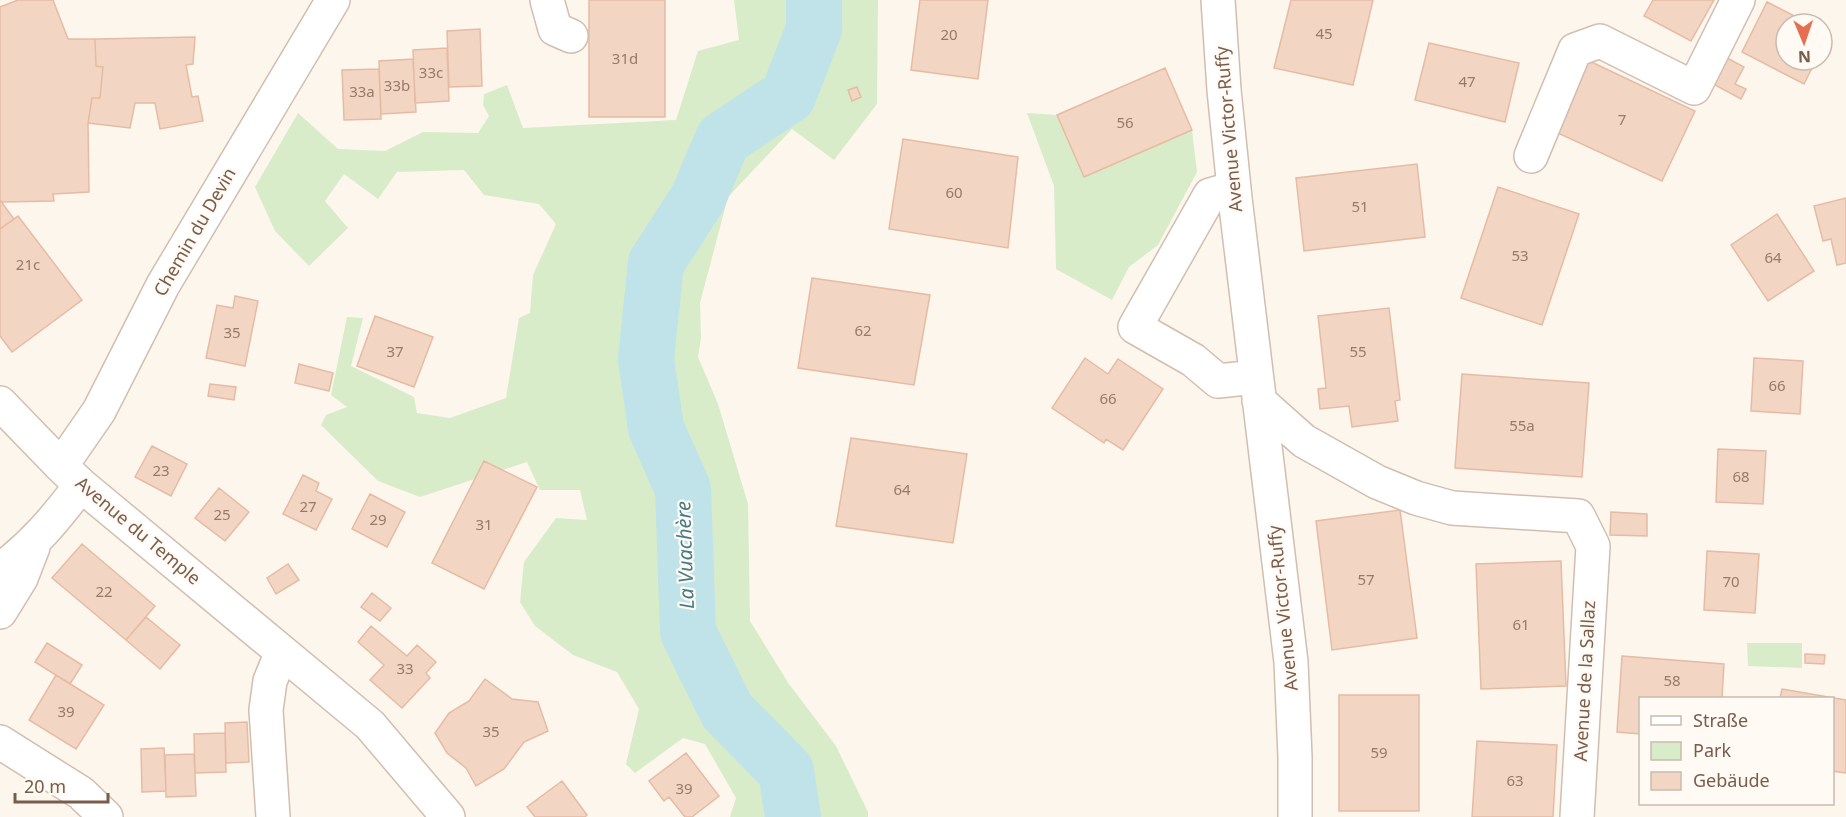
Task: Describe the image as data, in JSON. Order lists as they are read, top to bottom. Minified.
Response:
{"streets":{"street":["Avenue Victor-Ruffy","Chemin du Devin","Avenue du Temple","Avenue de la Sallaz"]},"crossings":[["Avenue Victor-Ruffy","Avenue de la Sallaz"],["Chemin du Devin","Avenue du Temple"]],"water":["La Vuachère"],"house_numbers":["45","20","31d","33c","47","33b","33a","7","56","60","51","53","64","21c","62","35","37","55","66","66","55a","23","68","64","27","25","29","31","57","70","22","61","33","58","39","35","59","63","39"],"legend":["Straße","Park","Gebäude"],"scale_bar":"20 m","north":"bottom"}
